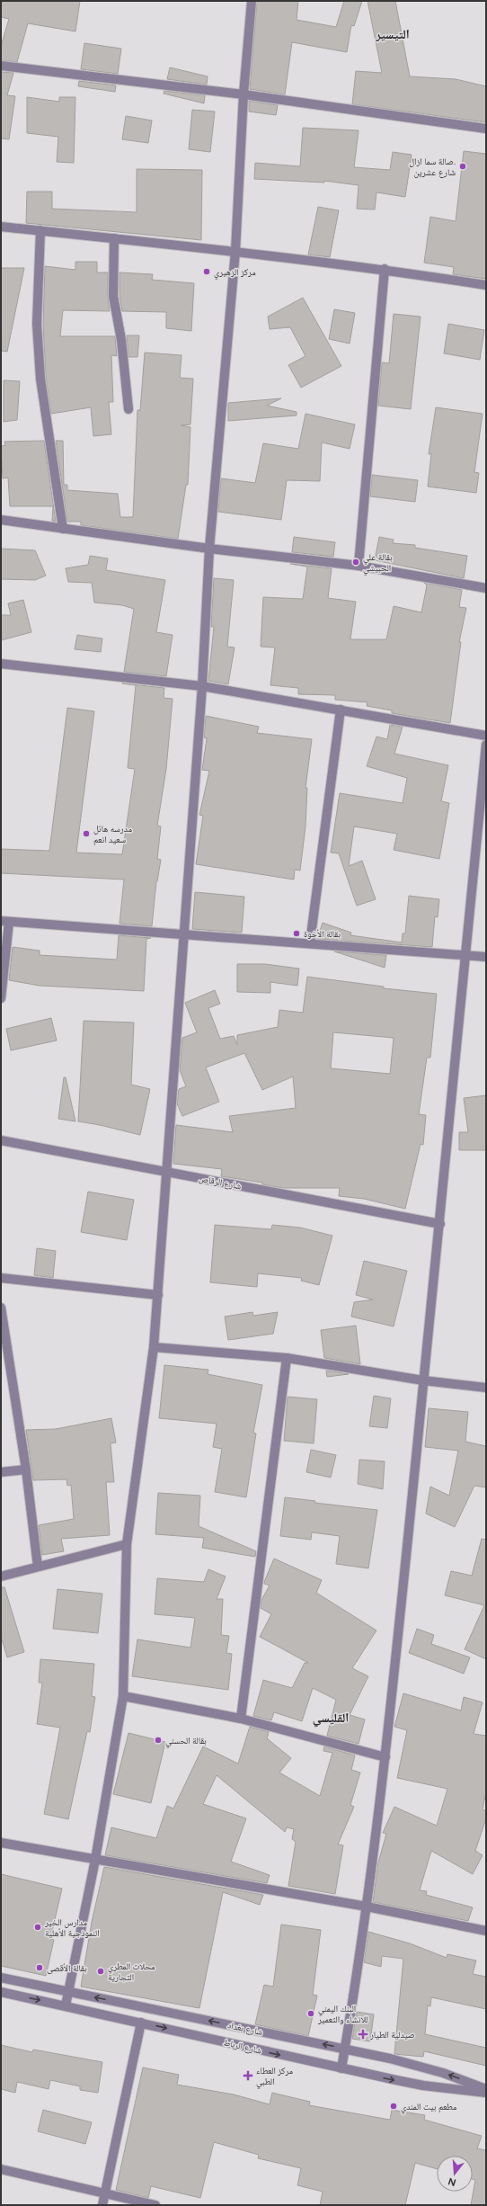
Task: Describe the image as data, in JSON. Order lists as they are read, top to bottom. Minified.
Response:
{"streets":{"street":["شارع الرقاص","شارع بغداد","شارع الرباط"]},"one_way":["شارع بغداد","شارع الرباط"],"districts":["التيسير","القليسي"],"places":{"other":["صالة سما ازال. شارع عشرين","مركز الزهيري","بقالة علي الحبيشي","مدرسه هائل سعيد انعم","بقالة الأخوة","بقالة الحسني","مدارس الخير النموذجية الأهلية","بقالة الأقصى","محلات المطري التجارية","البنك اليمني للانشاء والتعمير","مطعم بيت المندي"],"health":["صيدلية الطيار","مركز العطاء الطبي"]},"north":"bottom"}
